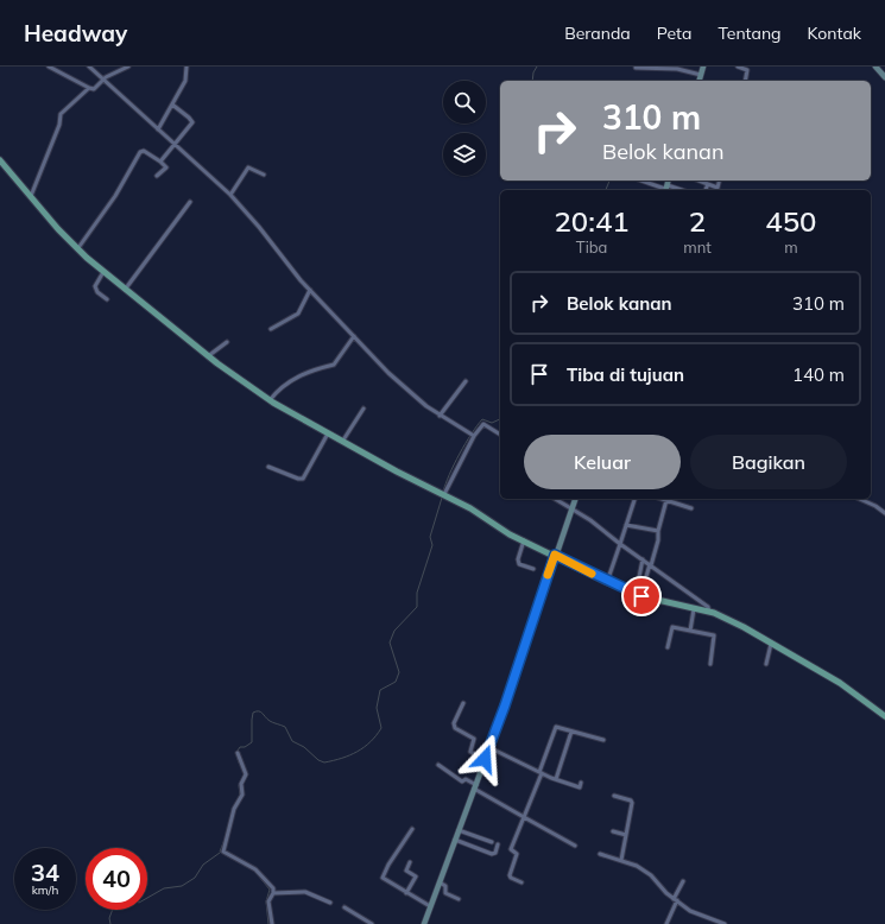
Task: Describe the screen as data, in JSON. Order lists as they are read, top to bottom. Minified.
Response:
{"page":{"header":"Headway","nav":["Beranda","Peta","Tentang","Kontak"],"turn":["310 m","Belok kanan"],"eta":["20:41","Tiba","2","mnt","450","m"],"list":[{"name":"Belok kanan","value":"310 m"},{"name":"Tiba di tujuan","value":"140 m"}],"buttons":["Keluar","Bagikan"],"speed":"34 km/h","limit":"40"}}
